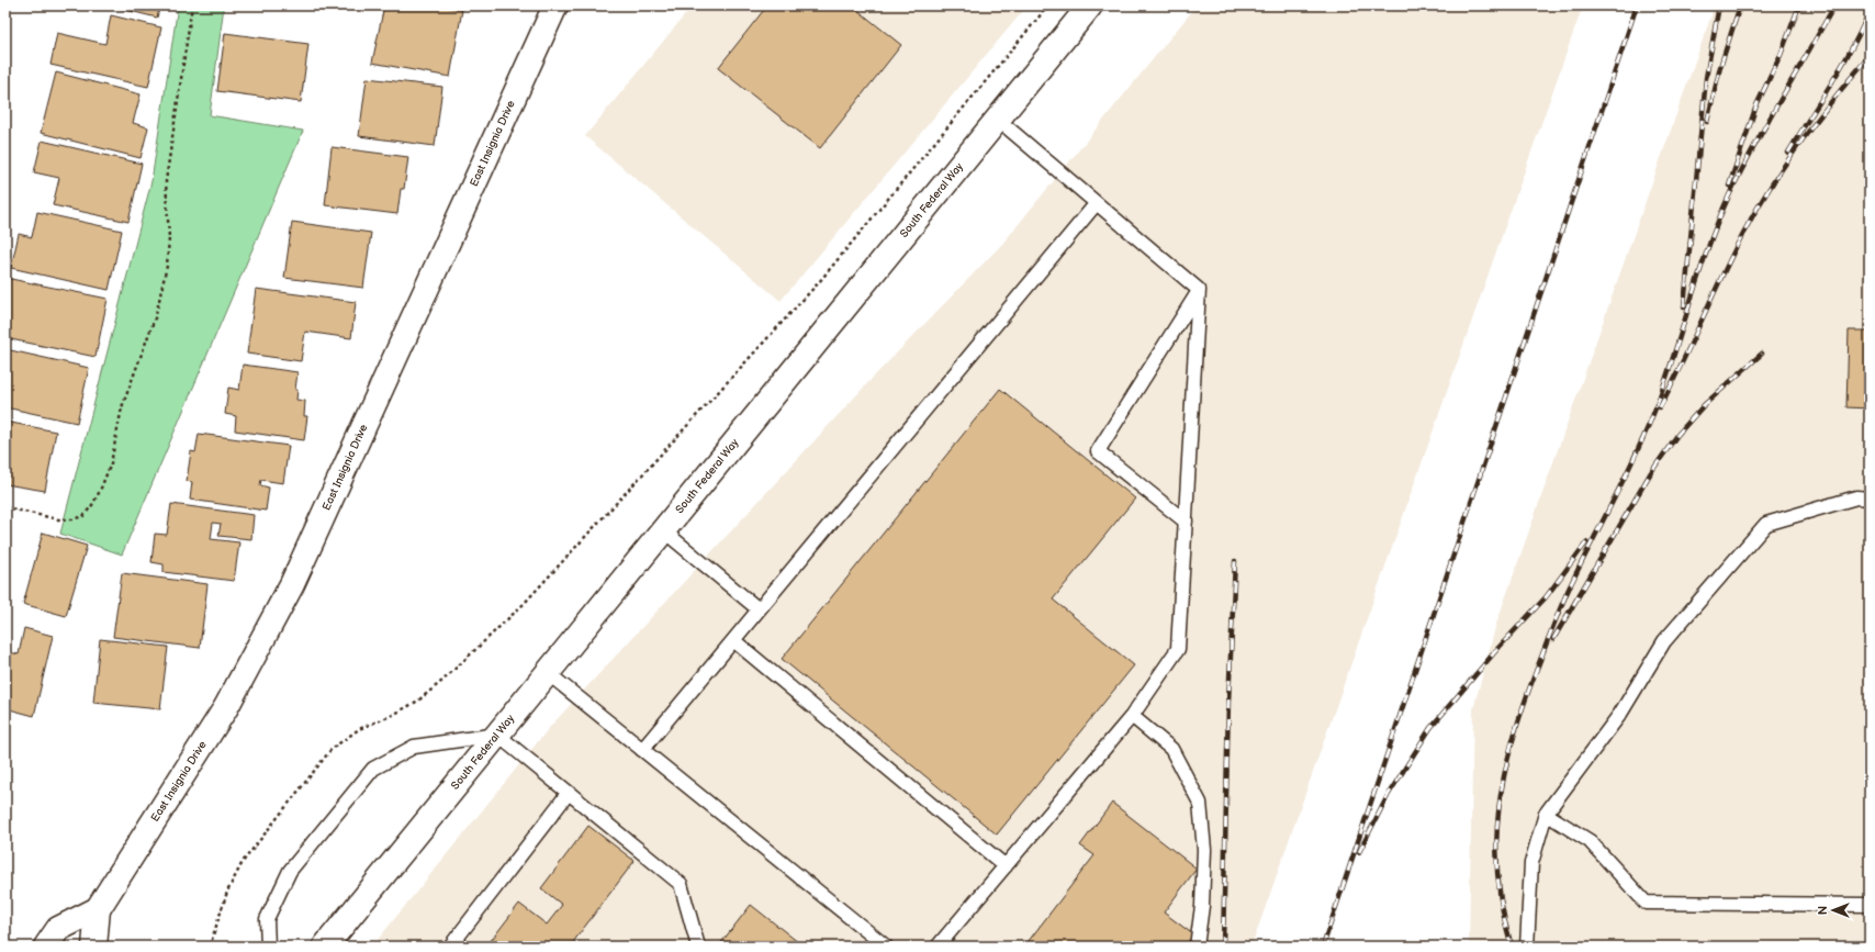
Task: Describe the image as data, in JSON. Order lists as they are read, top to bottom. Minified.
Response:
{"streets":{"main road":["East Insignia Drive","South Federal Way"]},"north":"left"}
